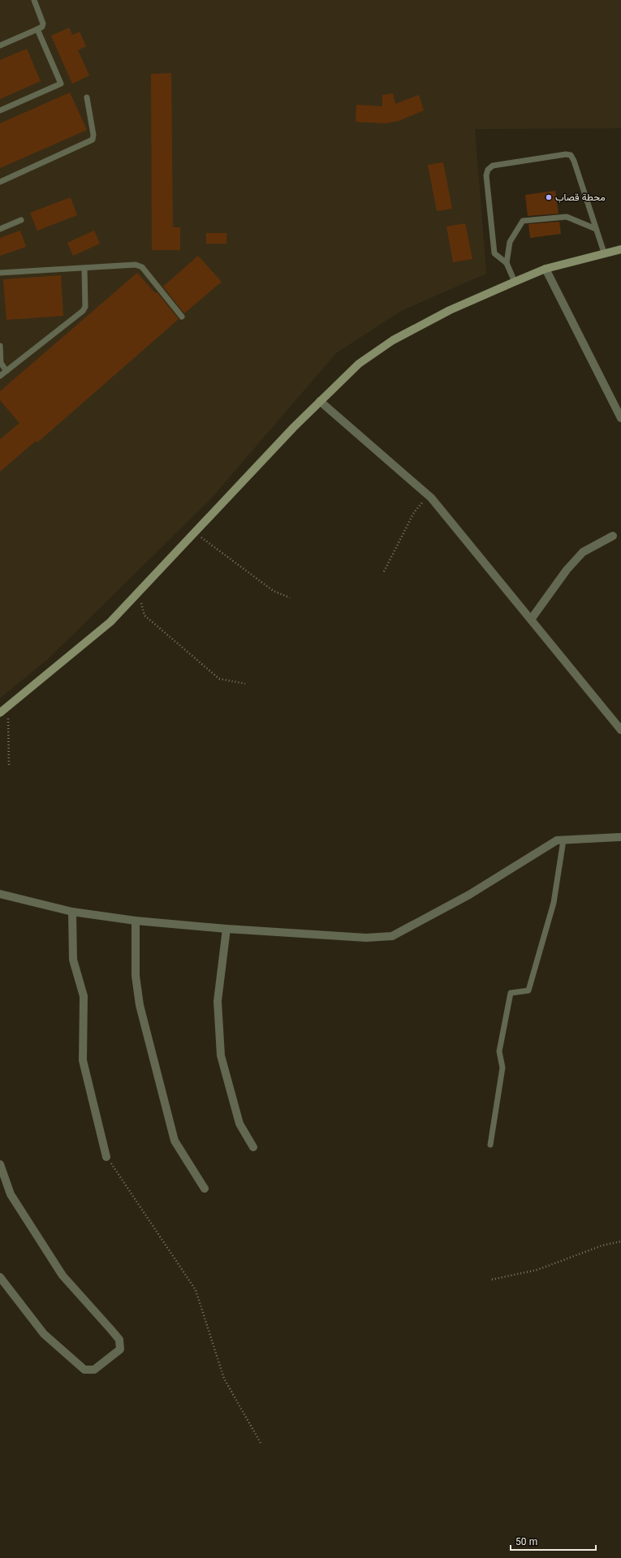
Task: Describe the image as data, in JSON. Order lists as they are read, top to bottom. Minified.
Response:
{"places":["محطة قصاب"],"scale_bar":"50 m"}
